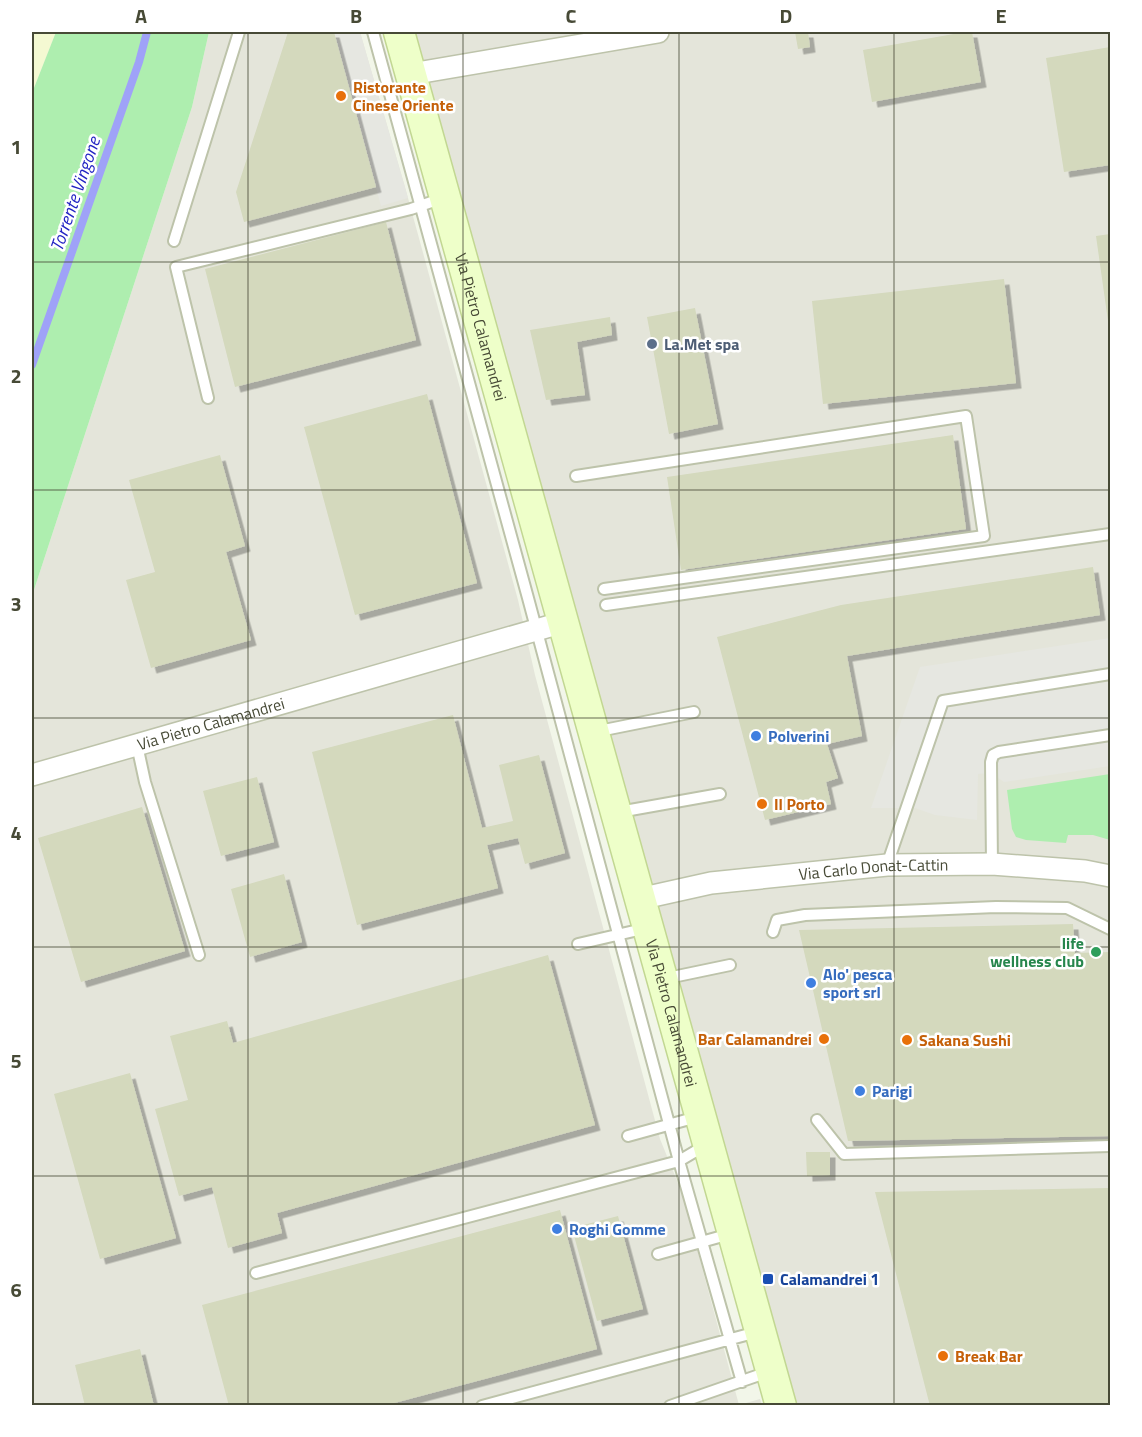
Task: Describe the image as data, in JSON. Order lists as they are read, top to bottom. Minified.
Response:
{"streets":{"main road":["Via Pietro Calamandrei"],"street":["Via Carlo Donat-Cattin"]},"crossings":[["Via Pietro Calamandrei","Via Carlo Donat-Cattin"]],"water":["Torrente Vingone"],"places":{"other":["Ristorante Cinese Oriente","La.Met spa","Polverini","Il Porto","life wellness club","Alo' pesca sport srl","Bar Calamandrei","Sakana Sushi","Parigi","Roghi Gomme","Break Bar"],"transit":["Calamandrei 1"]},"grid":{"columns":["A","B","C","D","E"],"rows":["1","2","3","4","5","6"]}}
